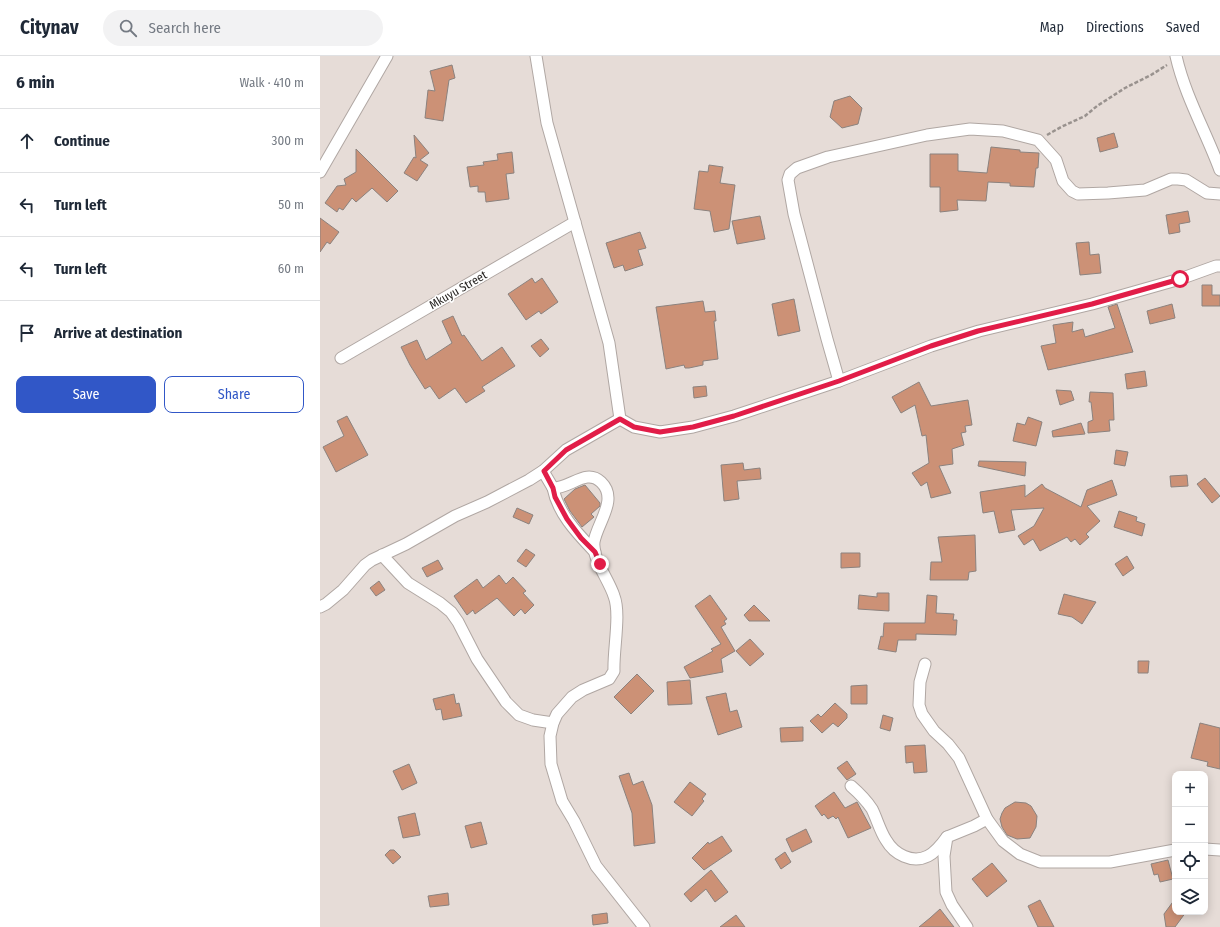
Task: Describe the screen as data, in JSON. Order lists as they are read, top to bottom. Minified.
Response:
{"streets":{"street":["Mkuyu Street"]},"page":{"header":"Citynav","search":"Search here","nav":["Map","Directions","Saved"],"heading":["6 min","Walk · 410 m"],"list":[["Continue","300 m"],["Turn left","50 m"],["Turn left","60 m"],"Arrive at destination"],"buttons":["Save","Share"],"map_buttons":["+","−"]}}
